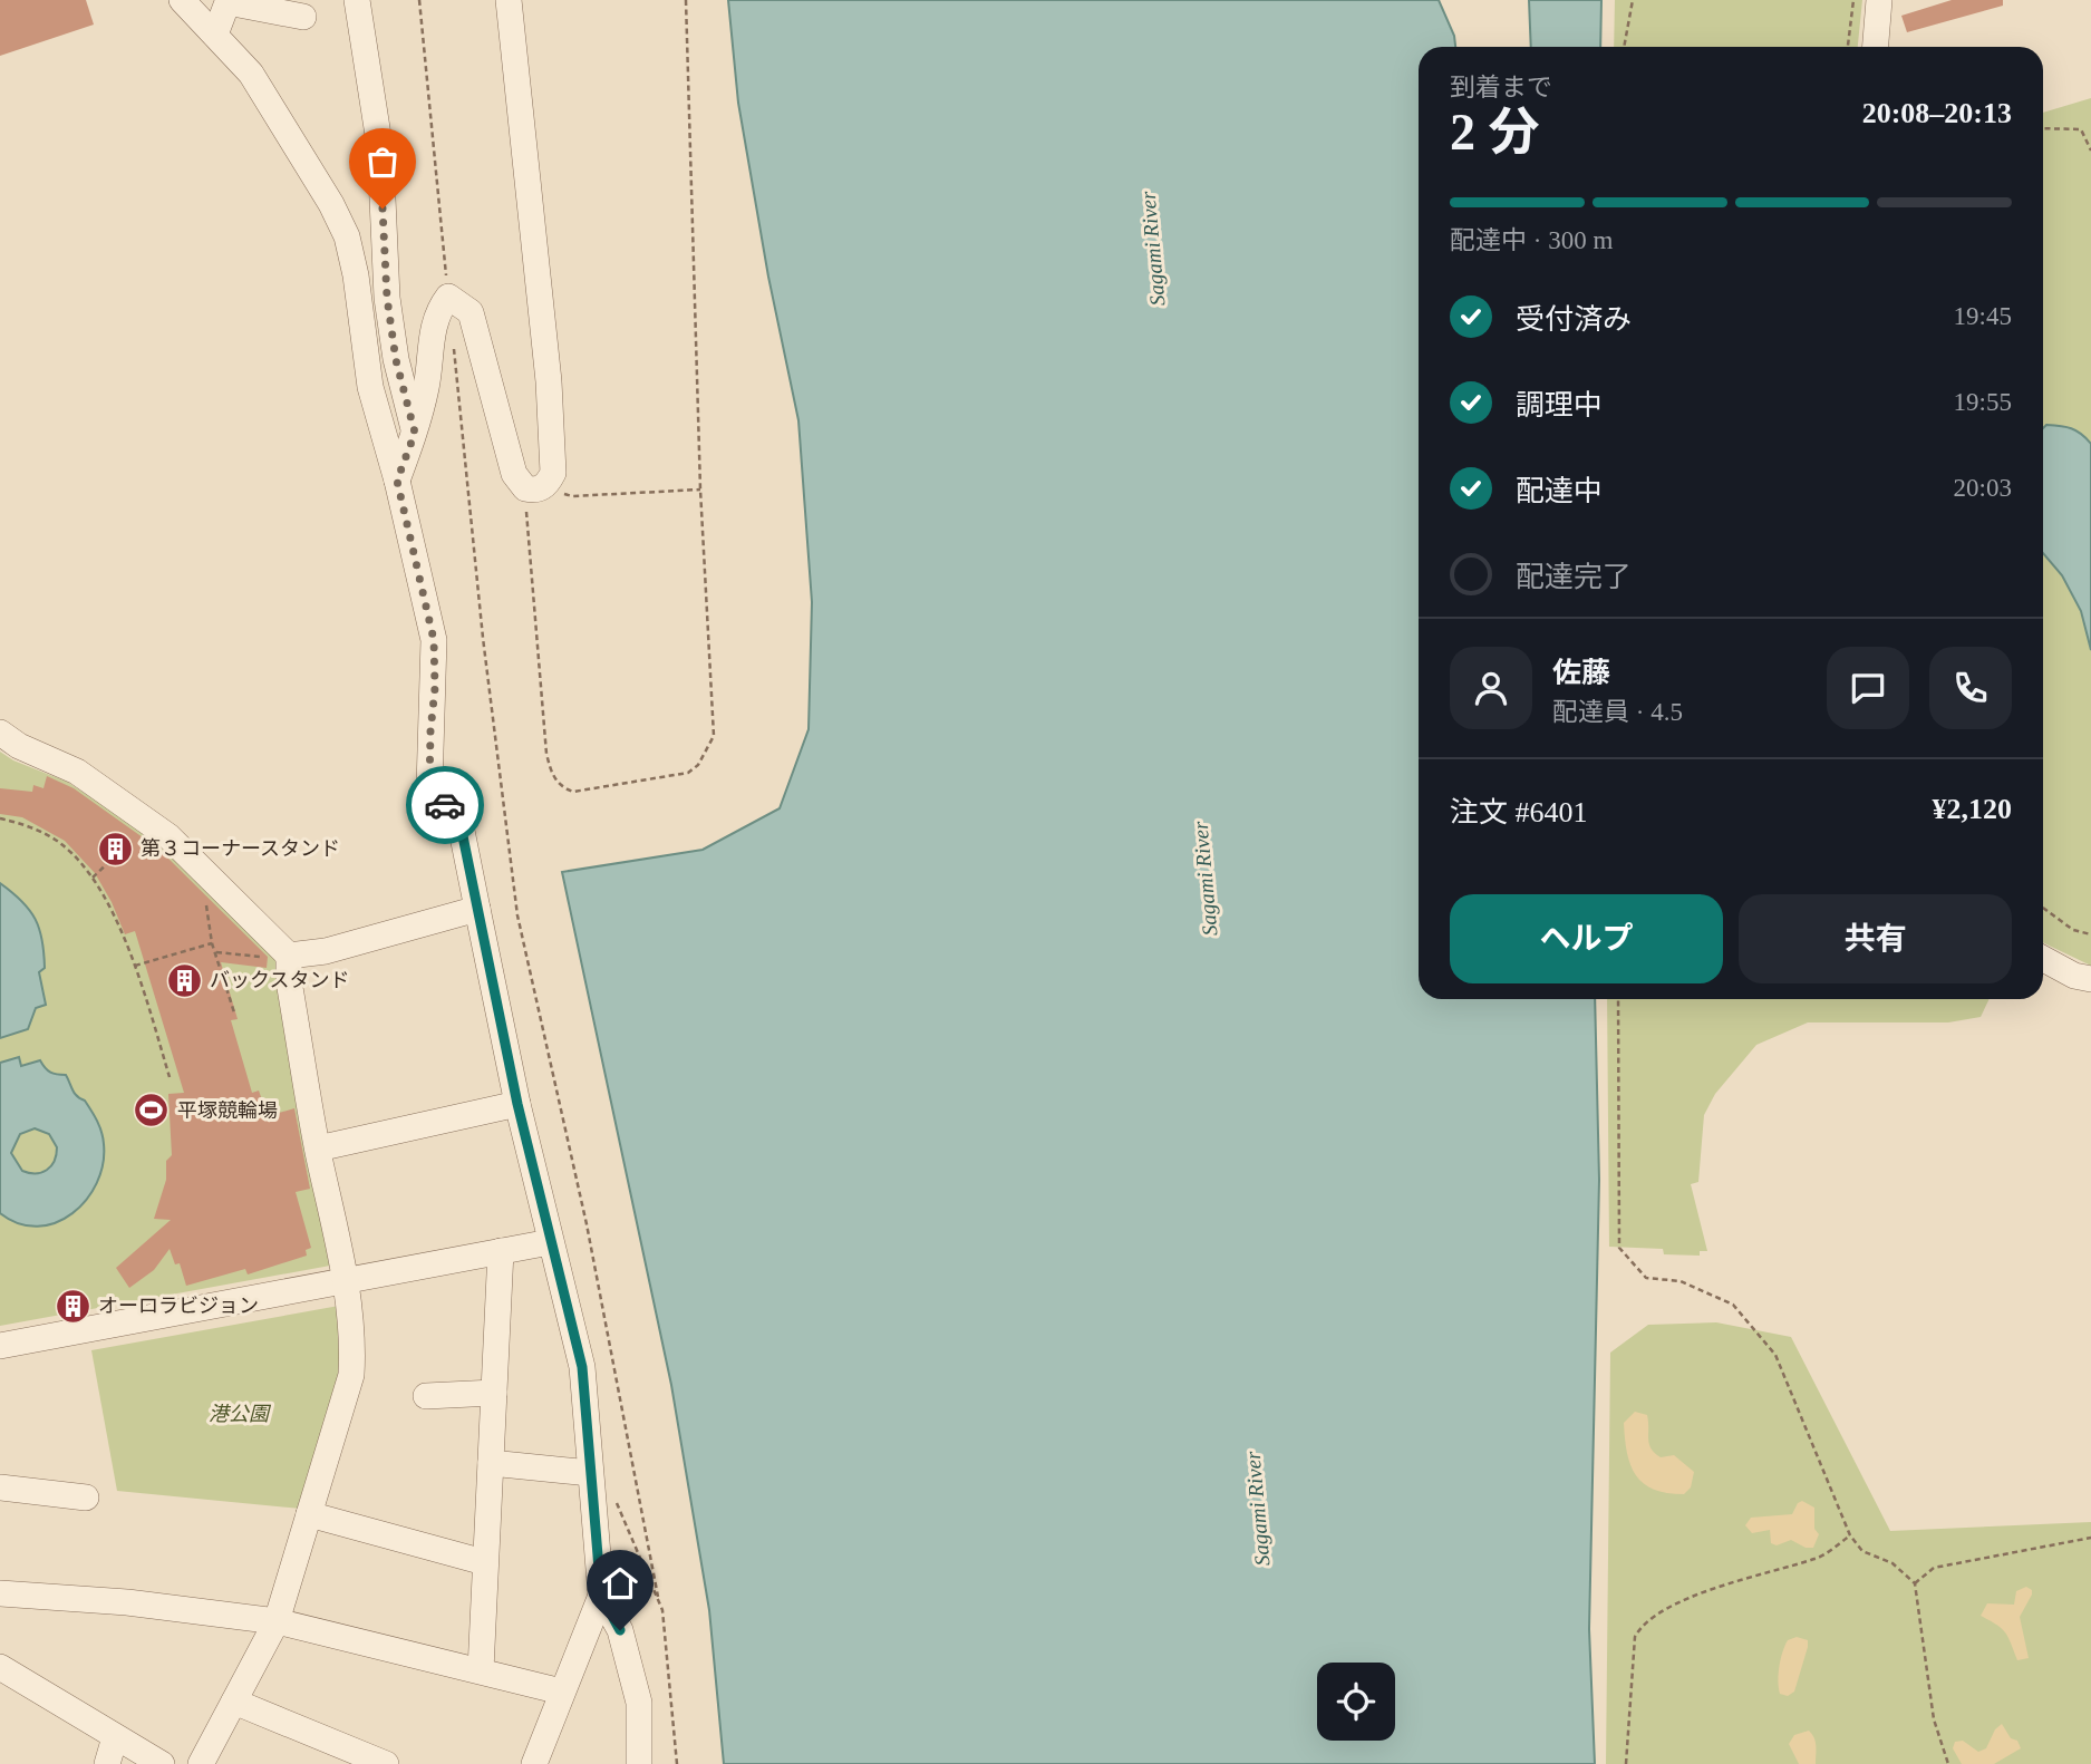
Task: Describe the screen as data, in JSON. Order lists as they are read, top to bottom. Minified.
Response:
{"water":["Sagami River"],"parks":["港公園"],"places":{"building":["第３コーナースタンド","バックスタンド","オーロラビジョン"],"sports":["平塚競輪場"]},"page":{"heading":["2 分","到着まで","20:08–20:13"],"panel":["佐藤","配達員 · 4.5","注文 #6401","¥2,120"],"bar":"配達中 · 300 m","list":[["受付済み","19:45"],["調理中","19:55"],["配達中","20:03"],"配達完了"],"buttons":["ヘルプ","共有"]}}
